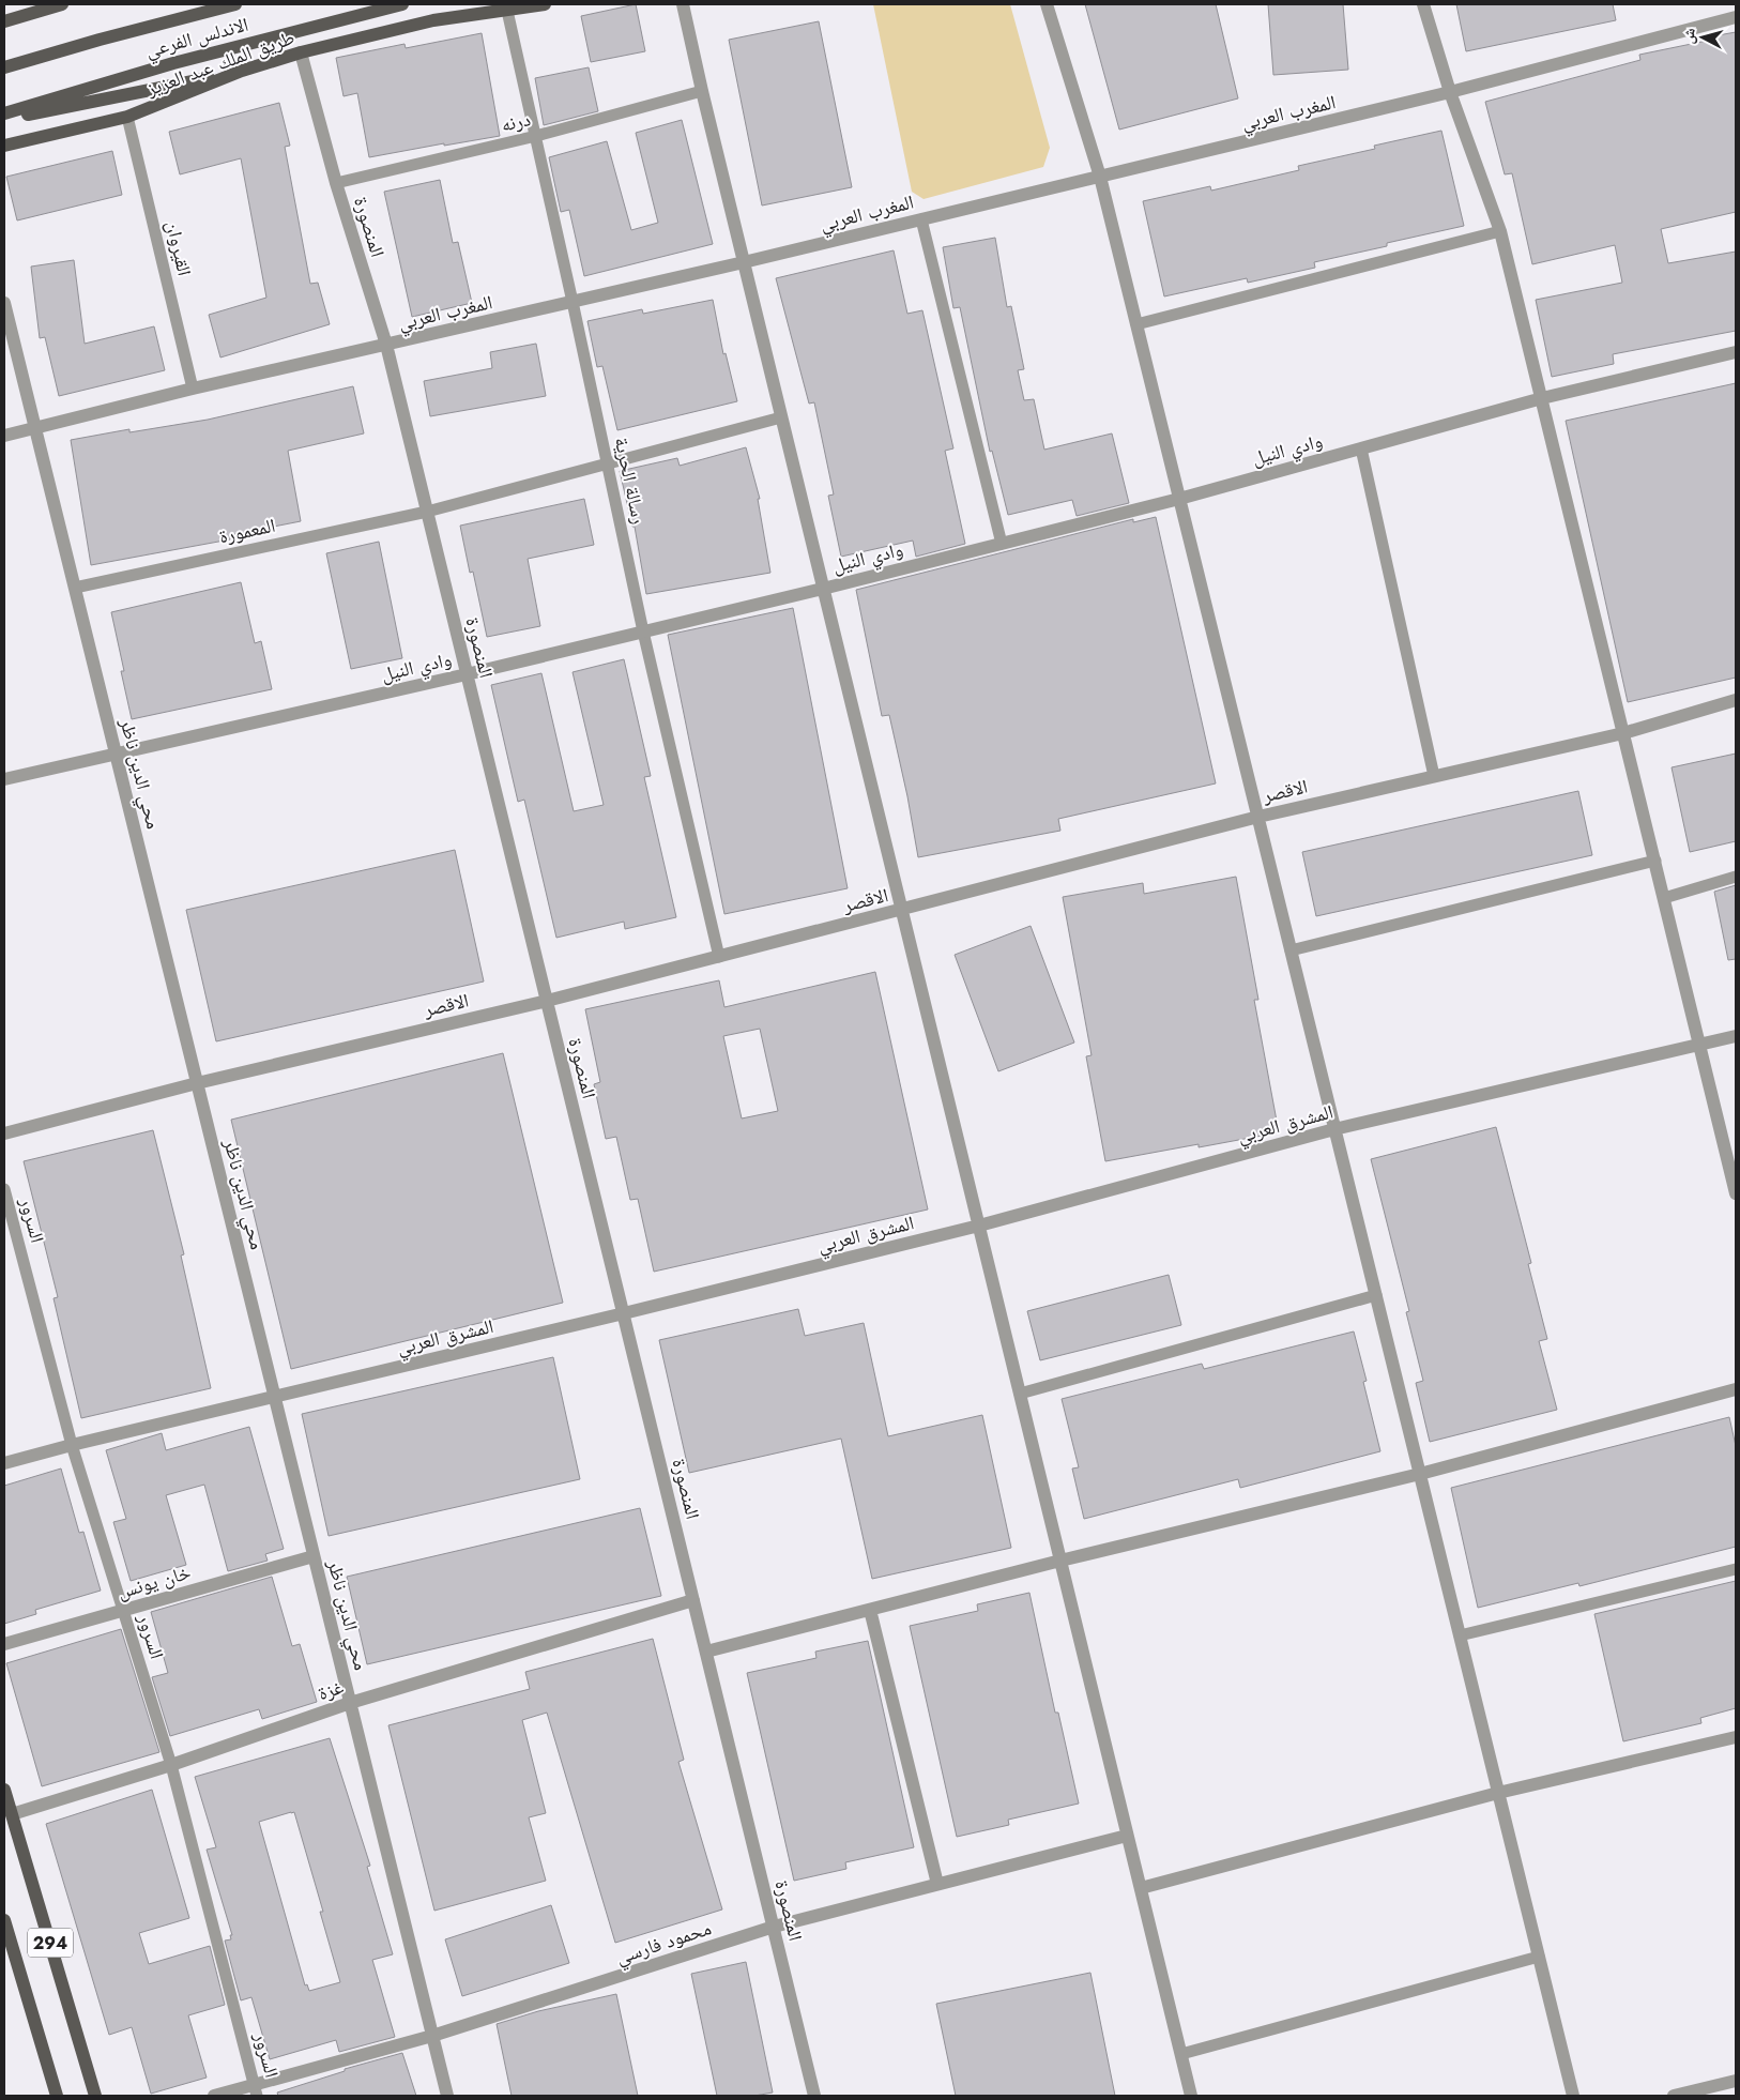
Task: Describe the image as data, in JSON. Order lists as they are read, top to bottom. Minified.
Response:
{"streets":{"main road":["الاندلس الفرعي","طريق الملك عبد العزيز","294"],"street":["المغرب العربي","المنصورة","وادي النيل","محي الدين ناظر","الاقصر","المشرق العربي","خان يونس","غزة","محمود فارسي"],"lane":["درنه","القيروان","رسالة الحرية","المعمورة","السرور"]},"crossings":[["طريق الملك عبد العزيز","المنصورة"],["طريق الملك عبد العزيز","القيروان"],["طريق الملك عبد العزيز","رسالة الحرية"],["المغرب العربي","المنصورة"],["المغرب العربي","القيروان"],["المغرب العربي","رسالة الحرية"],["المغرب العربي","محي الدين ناظر"],["درنه","المنصورة"],["درنه","رسالة الحرية"],["المنصورة","وادي النيل"],["المنصورة","المعمورة"],["المنصورة","الاقصر"],["المنصورة","المشرق العربي"],["المنصورة","غزة"],["المنصورة","محمود فارسي"],["وادي النيل","رسالة الحرية"],["وادي النيل","محي الدين ناظر"],["رسالة الحرية","المعمورة"],["رسالة الحرية","الاقصر"],["المعمورة","محي الدين ناظر"],["محي الدين ناظر","الاقصر"],["محي الدين ناظر","المشرق العربي"],["محي الدين ناظر","خان يونس"],["محي الدين ناظر","غزة"],["محي الدين ناظر","محمود فارسي"],["المشرق العربي","السرور"],["السرور","خان يونس"],["السرور","غزة"],["السرور","محمود فارسي"],["غزة","294"]],"north":"left"}
